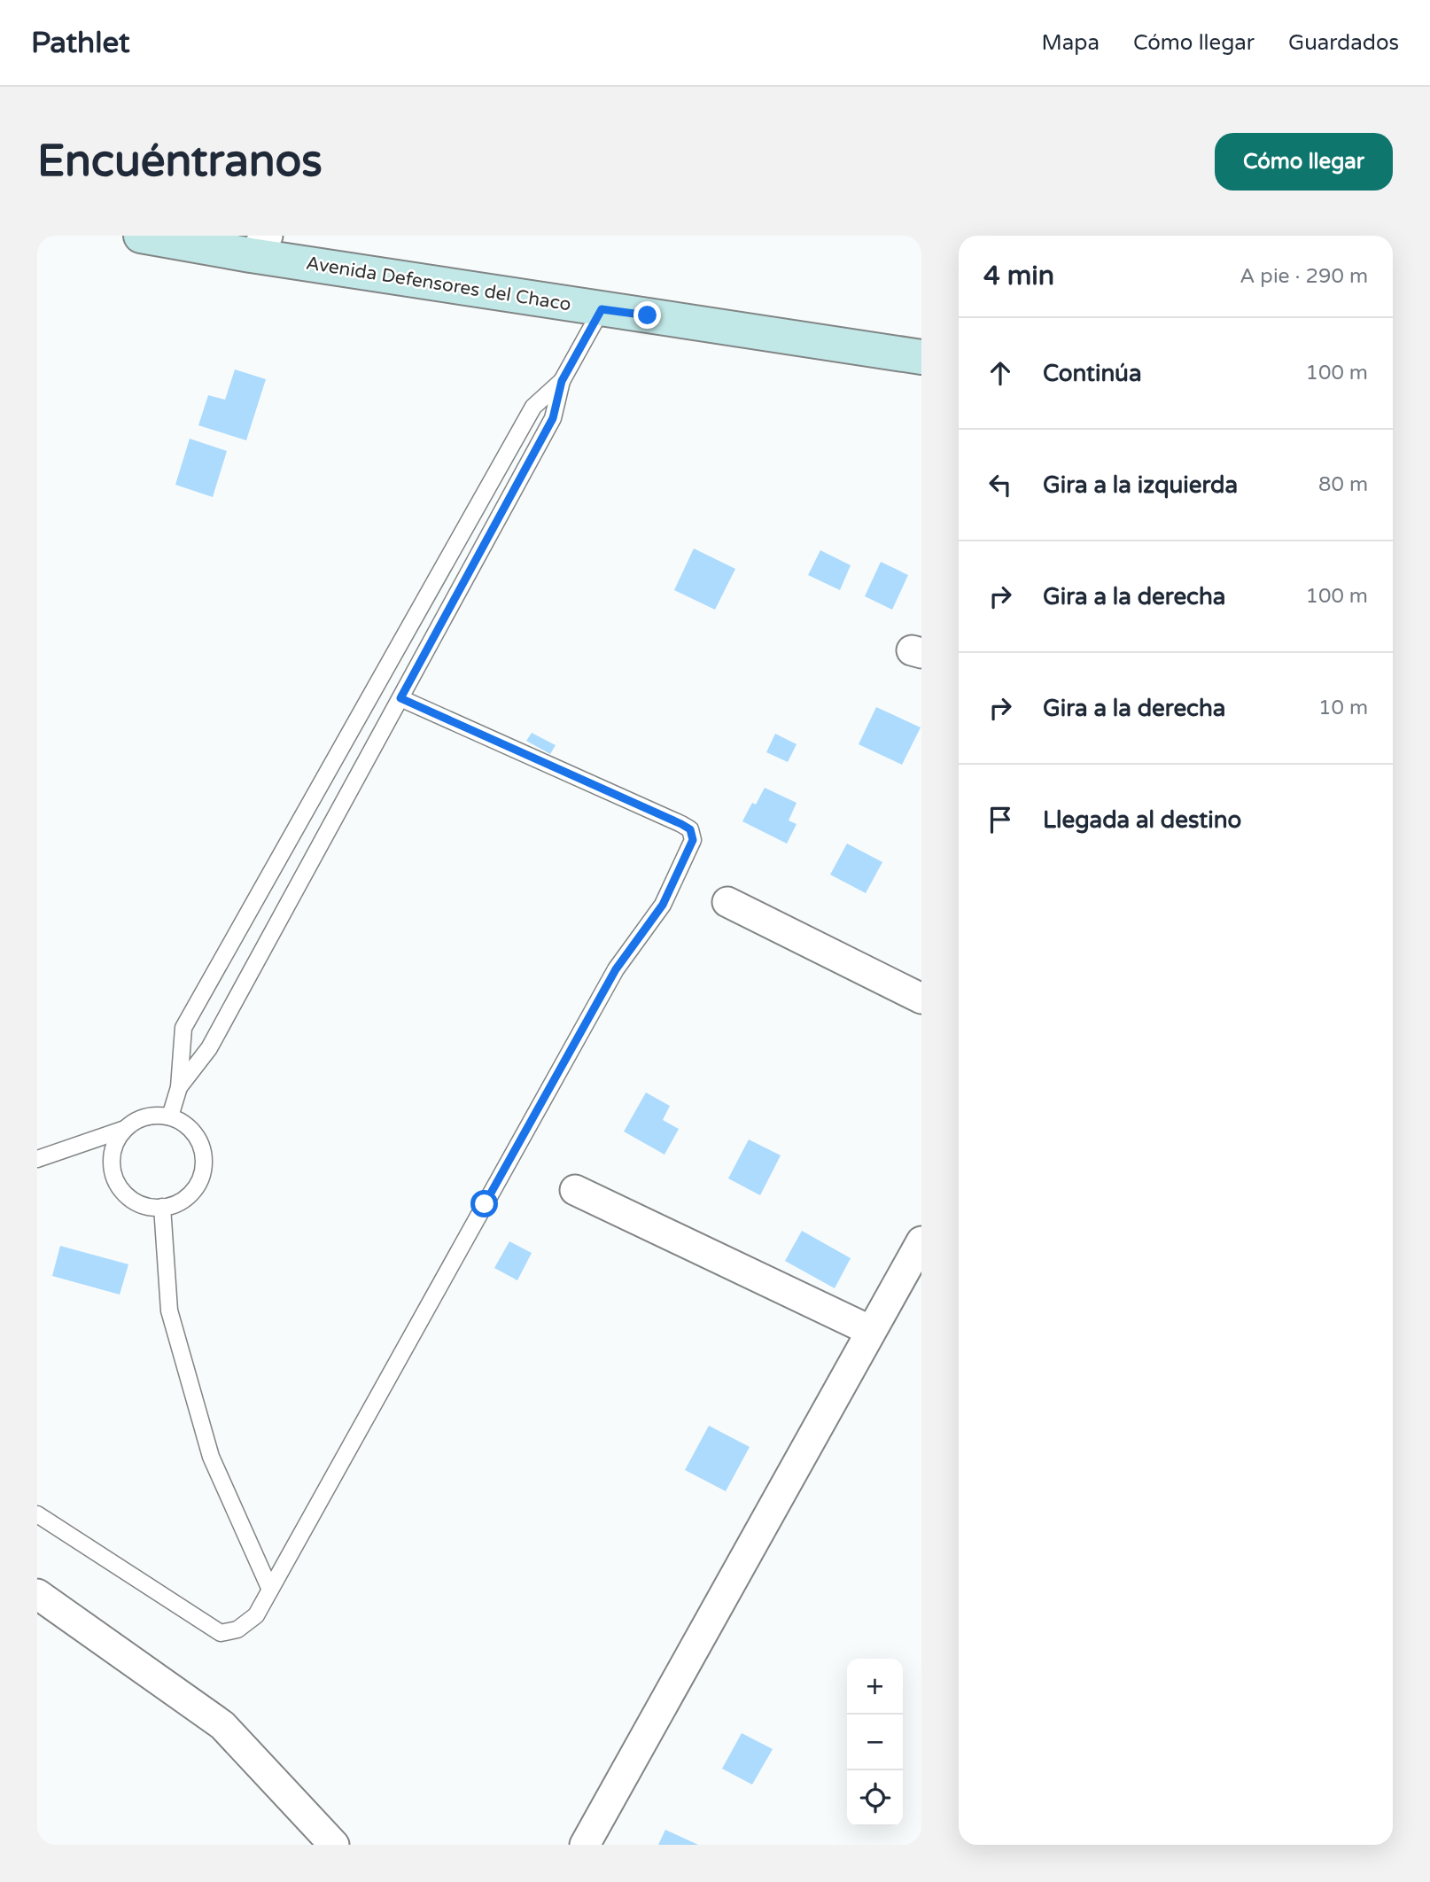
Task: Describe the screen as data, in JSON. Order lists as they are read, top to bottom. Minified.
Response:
{"streets":{"main road":["Avenida Defensores del Chaco"]},"page":{"header":"Pathlet","nav":["Mapa","Cómo llegar","Guardados"],"buttons":"Cómo llegar","title":"Encuéntranos","heading":["4 min","A pie · 290 m"],"list":[["Continúa","100 m"],["Gira a la izquierda","80 m"],["Gira a la derecha","100 m"],["Gira a la derecha","10 m"],"Llegada al destino"],"map_buttons":["+","−"]}}
